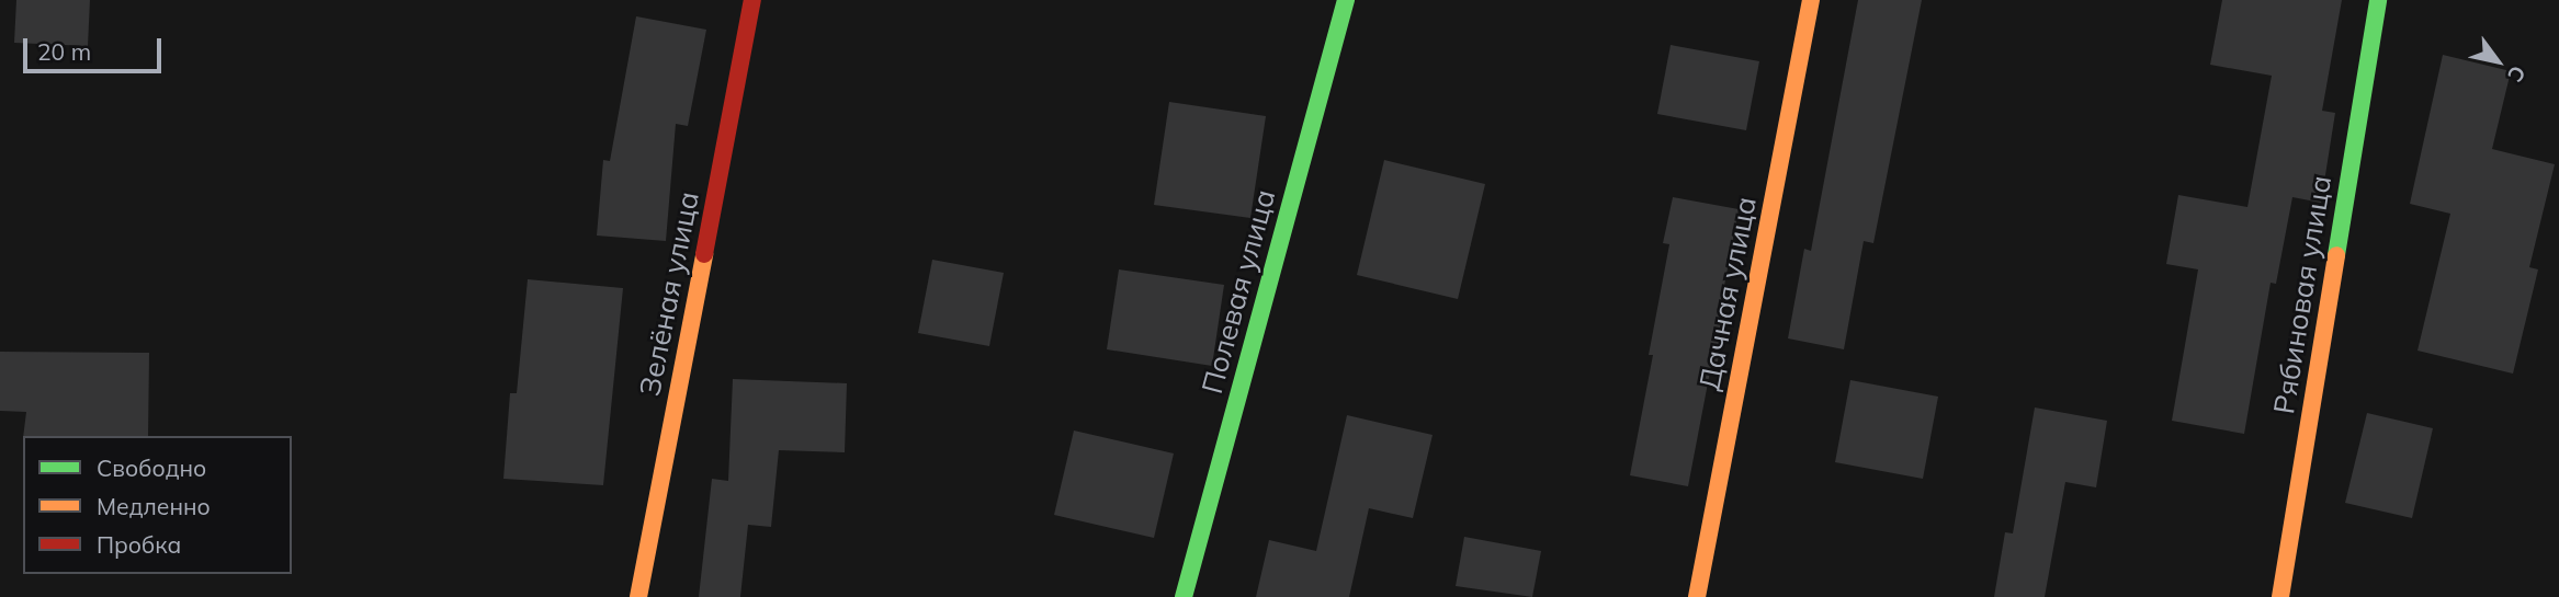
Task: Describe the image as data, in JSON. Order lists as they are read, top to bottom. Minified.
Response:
{"streets":{"street":["Полевая улица","Зелёная улица","Дачная улица","Рябиновая улица"]},"legend":["Свободно","Медленно","Пробка"],"scale_bar":"20 m","north":"bottom right"}
